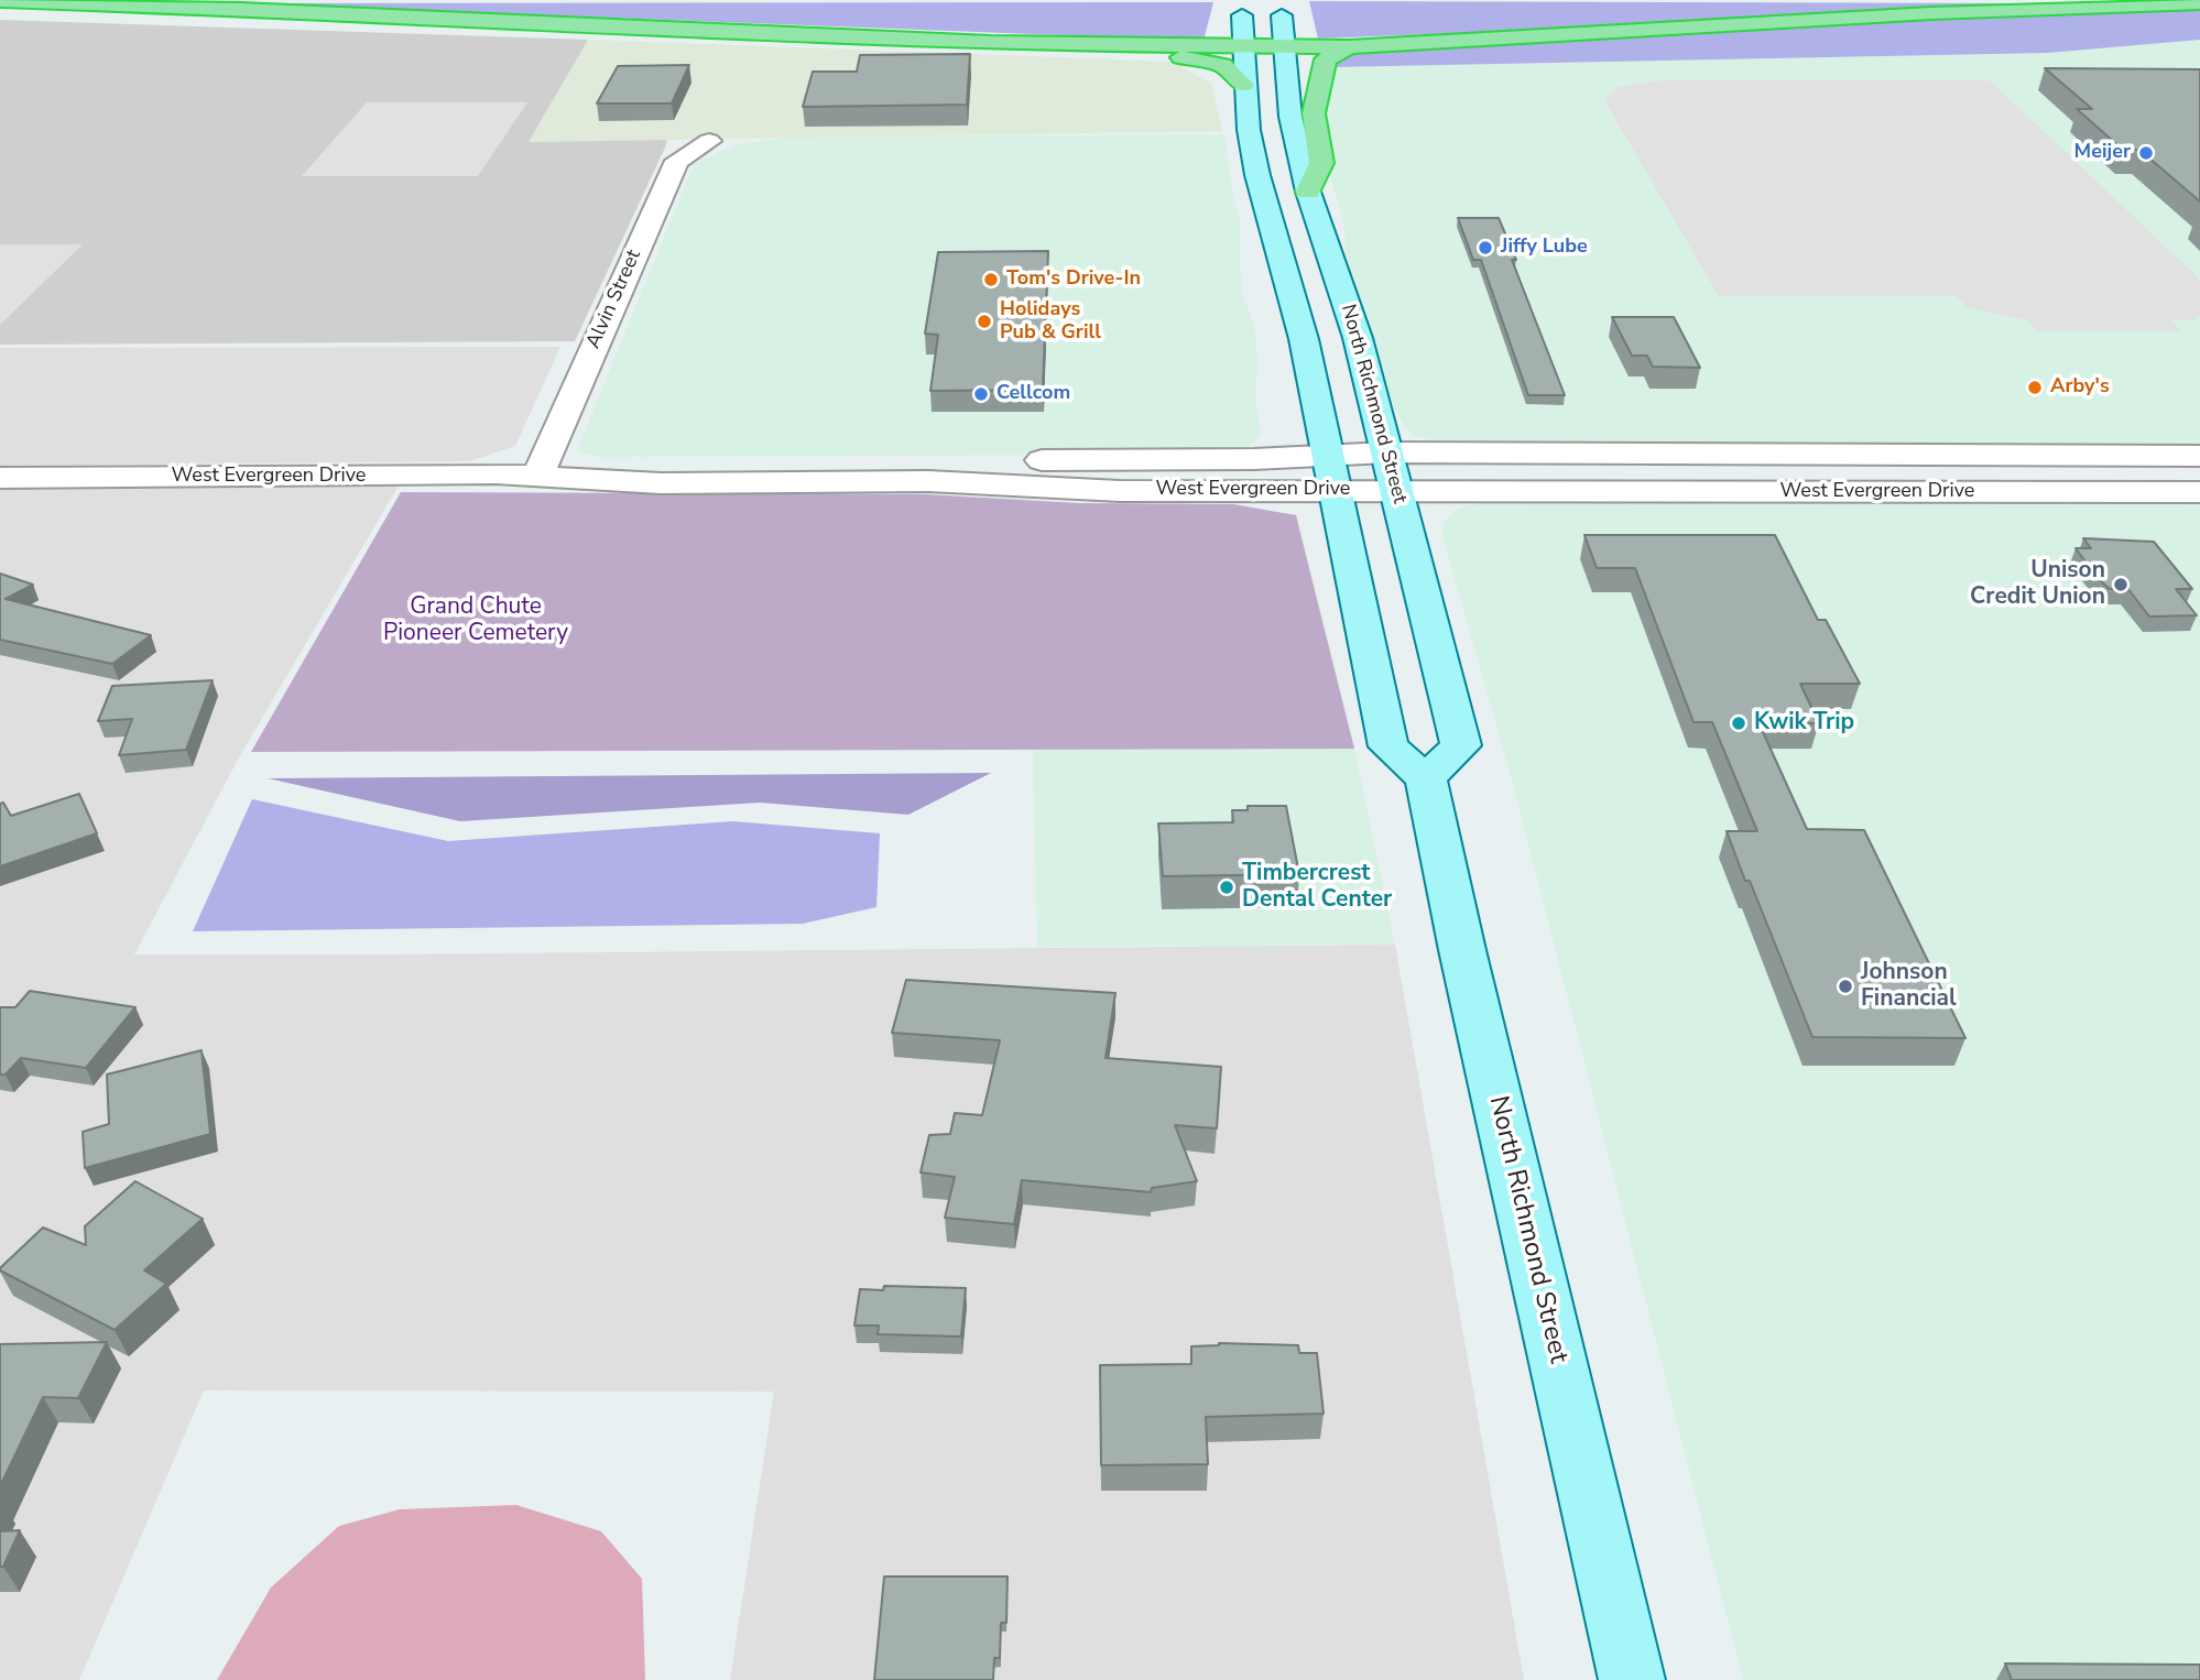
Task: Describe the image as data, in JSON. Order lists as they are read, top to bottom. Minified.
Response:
{"streets":{"main road":["North Richmond Street"],"street":["Alvin Street","West Evergreen Drive"]},"crossings":[["Alvin Street","West Evergreen Drive"],["North Richmond Street","West Evergreen Drive"]],"parks":["Grand Chute Pioneer Cemetery"],"places":["Meijer","Jiffy Lube","Tom's Drive-In","Holidays Pub & Grill","Arby's","Cellcom","Unison Credit Union","Kwik Trip","Timbercrest Dental Center","Johnson Financial"]}
